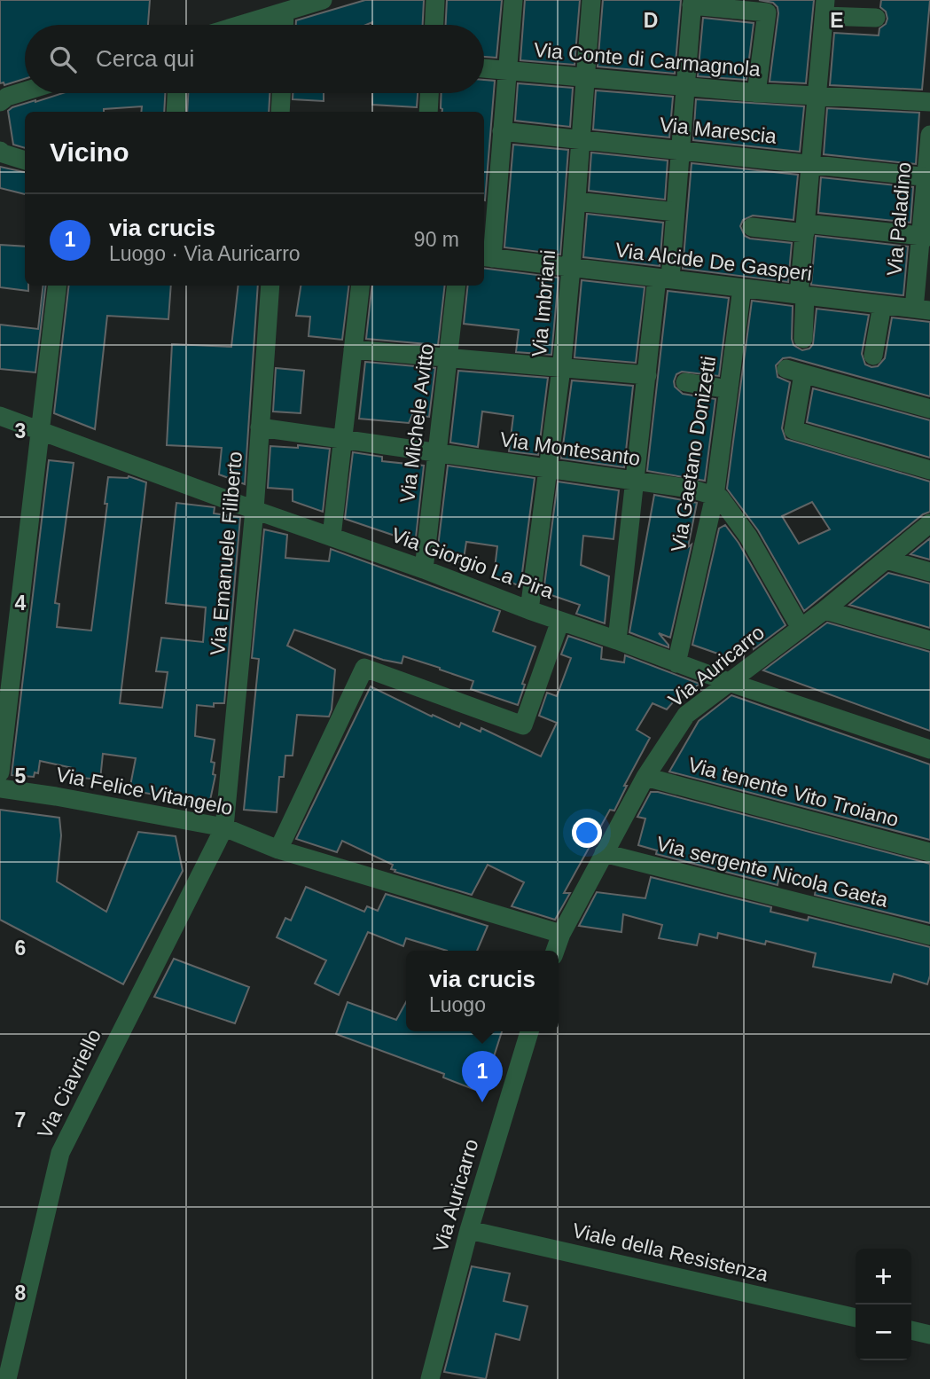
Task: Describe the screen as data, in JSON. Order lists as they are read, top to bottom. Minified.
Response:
{"streets":{"street":["Via Conte di Carmagnola","Via Marescia","Via Paladino","Via Alcide De Gasperi","Via Imbriani","Via Michele Avitto","Via Montesanto","Via Gaetano Donizetti","Via Emanuele Filiberto","Via Giorgio La Pira","Via Auricarro","Via Felice Vitangelo","Via tenente Vito Troiano","Via sergente Nicola Gaeta","Via Ciavriello","Viale della Resistenza"]},"crossings":[["Via Conte di Carmagnola","Via Imbriani"],["Via Marescia","Via Paladino"],["Via Marescia","Via Imbriani"],["Via Paladino","Via Alcide De Gasperi"],["Via Alcide De Gasperi","Via Imbriani"],["Via Alcide De Gasperi","Via Gaetano Donizetti"],["Via Imbriani","Via Montesanto"],["Via Imbriani","Via Giorgio La Pira"],["Via Michele Avitto","Via Montesanto"],["Via Michele Avitto","Via Giorgio La Pira"],["Via Montesanto","Via Gaetano Donizetti"],["Via Montesanto","Via Emanuele Filiberto"],["Via Gaetano Donizetti","Via Giorgio La Pira"],["Via Emanuele Filiberto","Via Giorgio La Pira"],["Via Emanuele Filiberto","Via Felice Vitangelo"],["Via Emanuele Filiberto","Via Ciavriello"],["Via Giorgio La Pira","Via Auricarro"],["Via Auricarro","Via tenente Vito Troiano"],["Via Auricarro","Via sergente Nicola Gaeta"],["Via Auricarro","Viale della Resistenza"],["Via Felice Vitangelo","Via Ciavriello"]],"page":{"search":"Cerca qui","heading":"Vicino","list":[{"mark":"1","name":"via crucis","note":"Luogo · Via Auricarro","value":"90 m"}],"popup":["via crucis","Luogo"],"pins":"1","map_buttons":["+","−"]},"grid":{"columns":["D","E"],"rows":["3","4","5","6","7","8"]}}
